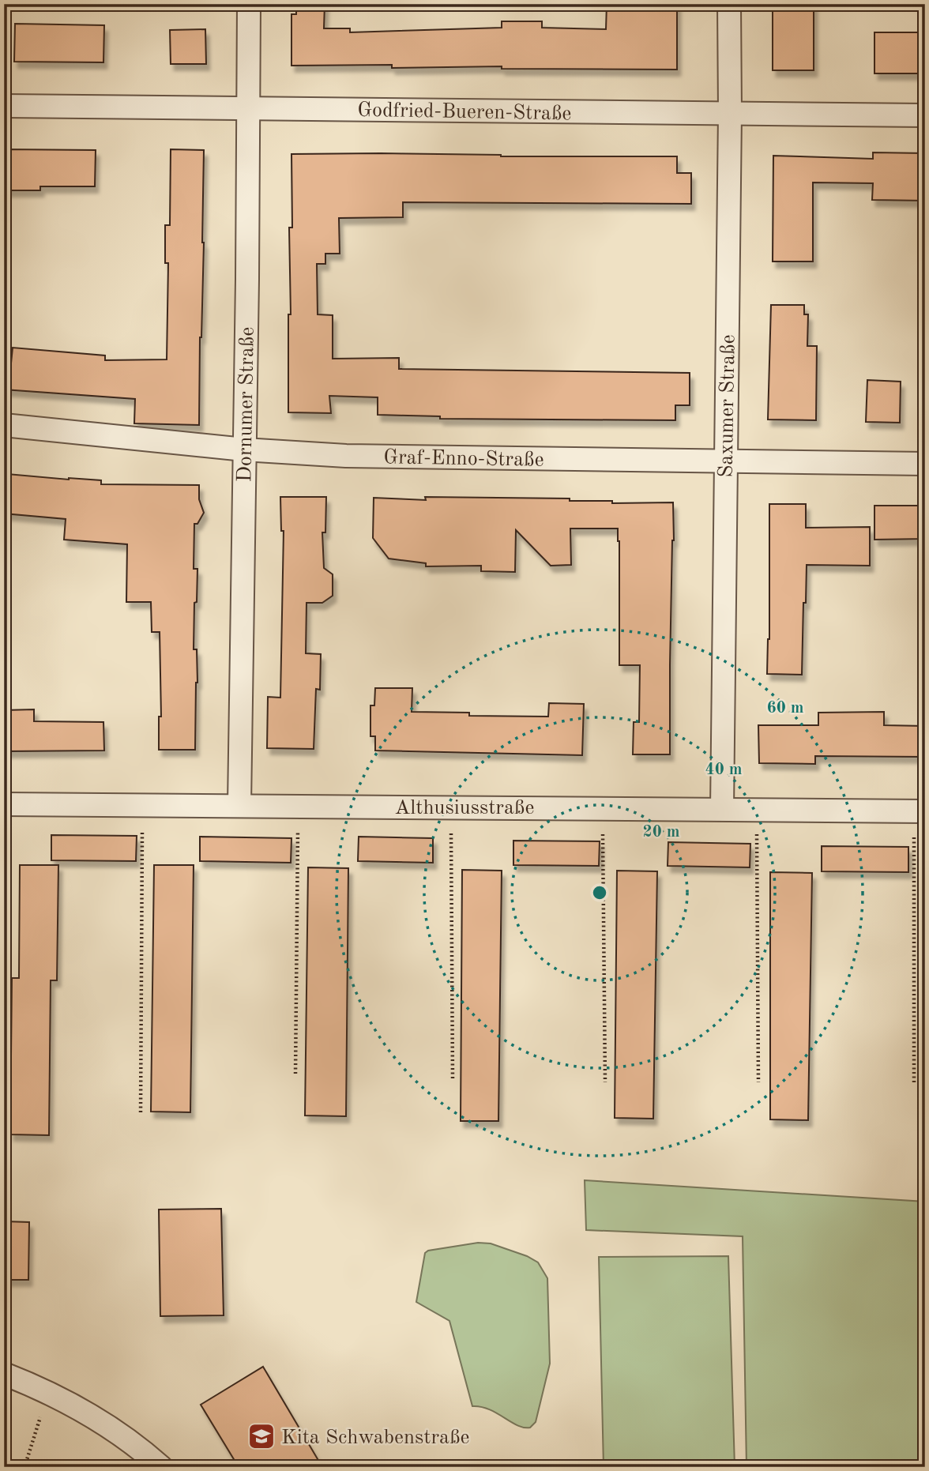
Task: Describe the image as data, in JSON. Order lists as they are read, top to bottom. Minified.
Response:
{"streets":{"street":["Godfried-Bueren-Straße","Dornumer Straße","Saxumer Straße","Graf-Enno-Straße","Althusiusstraße"]},"crossings":[["Godfried-Bueren-Straße","Dornumer Straße"],["Godfried-Bueren-Straße","Saxumer Straße"],["Dornumer Straße","Graf-Enno-Straße"],["Dornumer Straße","Althusiusstraße"],["Saxumer Straße","Graf-Enno-Straße"],["Saxumer Straße","Althusiusstraße"]],"places":{"school or university":["Kita Schwabenstraße"]},"rings":["60 m","40 m","20 m"]}
